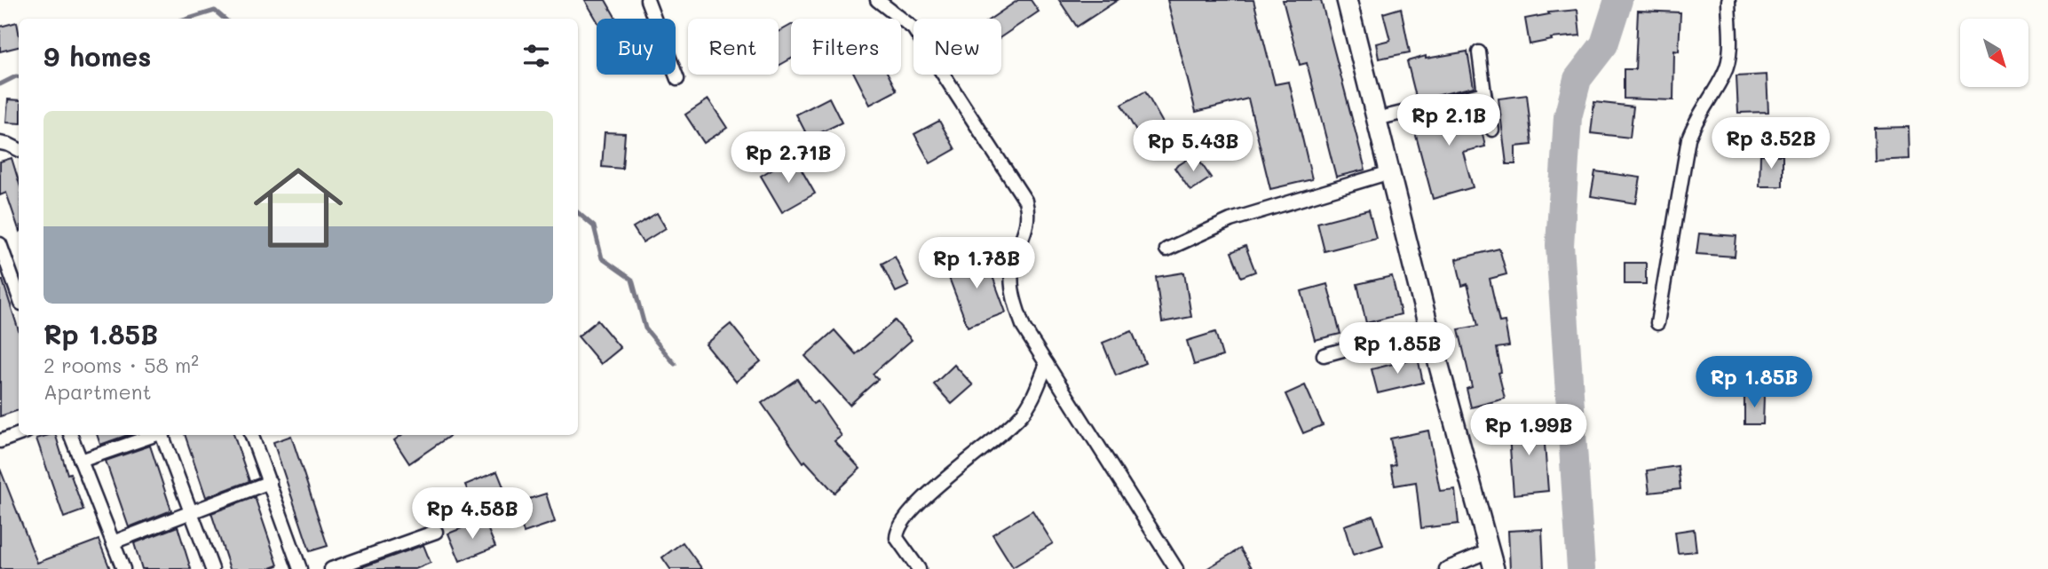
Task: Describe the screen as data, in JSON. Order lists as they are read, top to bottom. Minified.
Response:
{"north":"bottom right","page":{"chip":["Buy","Rent","Filters","New"],"heading":"9 homes","list":[{"name":"Rp 1.85B","note":"2 rooms · 58 m² · Apartment"}],"price":["Rp 2.1B","Rp 3.52B","Rp 5.43B","Rp 2.71B","Rp 1.78B","Rp 1.85B","Rp 1.85B","Rp 1.99B","Rp 4.58B"]}}
